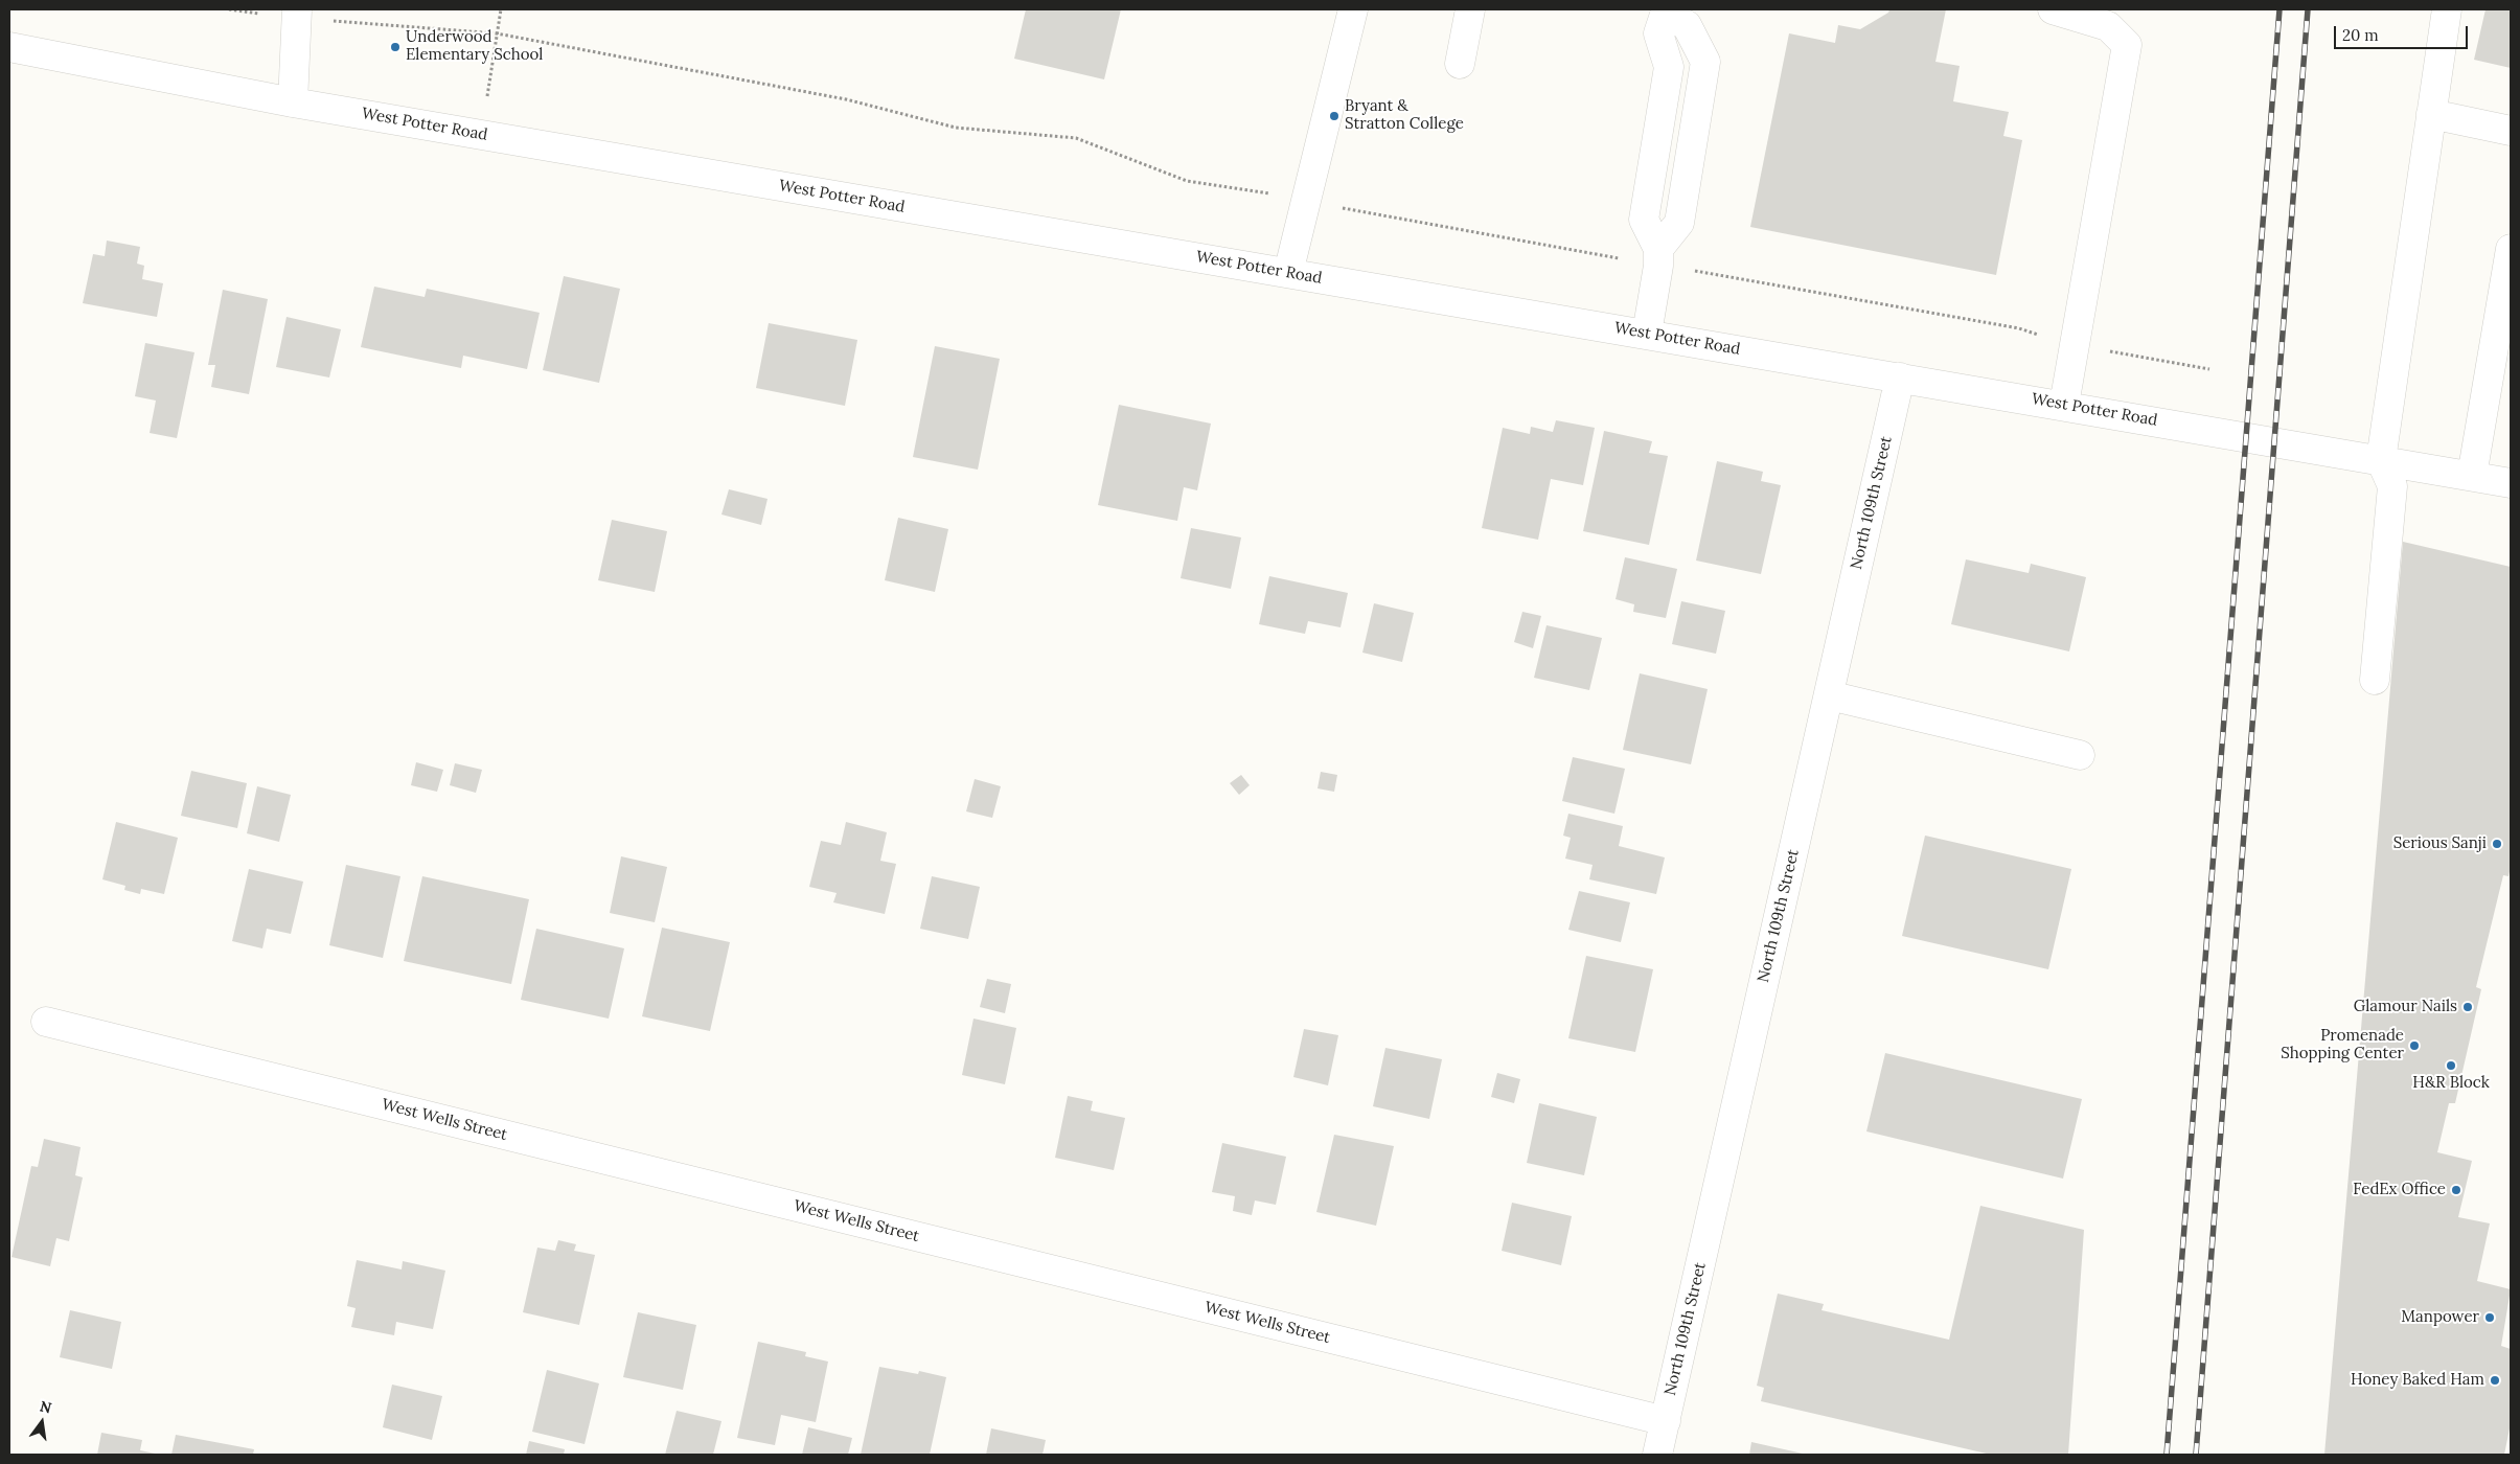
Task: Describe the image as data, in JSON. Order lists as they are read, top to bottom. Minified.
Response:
{"streets":{"street":["West Potter Road","North 109th Street","West Wells Street"]},"crossings":[["West Potter Road","North 109th Street"],["North 109th Street","West Wells Street"]],"places":["Underwood Elementary School","Bryant & Stratton College","Serious Sanji","Glamour Nails","Promenade Shopping Center","H&R Block","FedEx Office","Manpower","Honey Baked Ham"],"scale_bar":"20 m","north":"top"}
